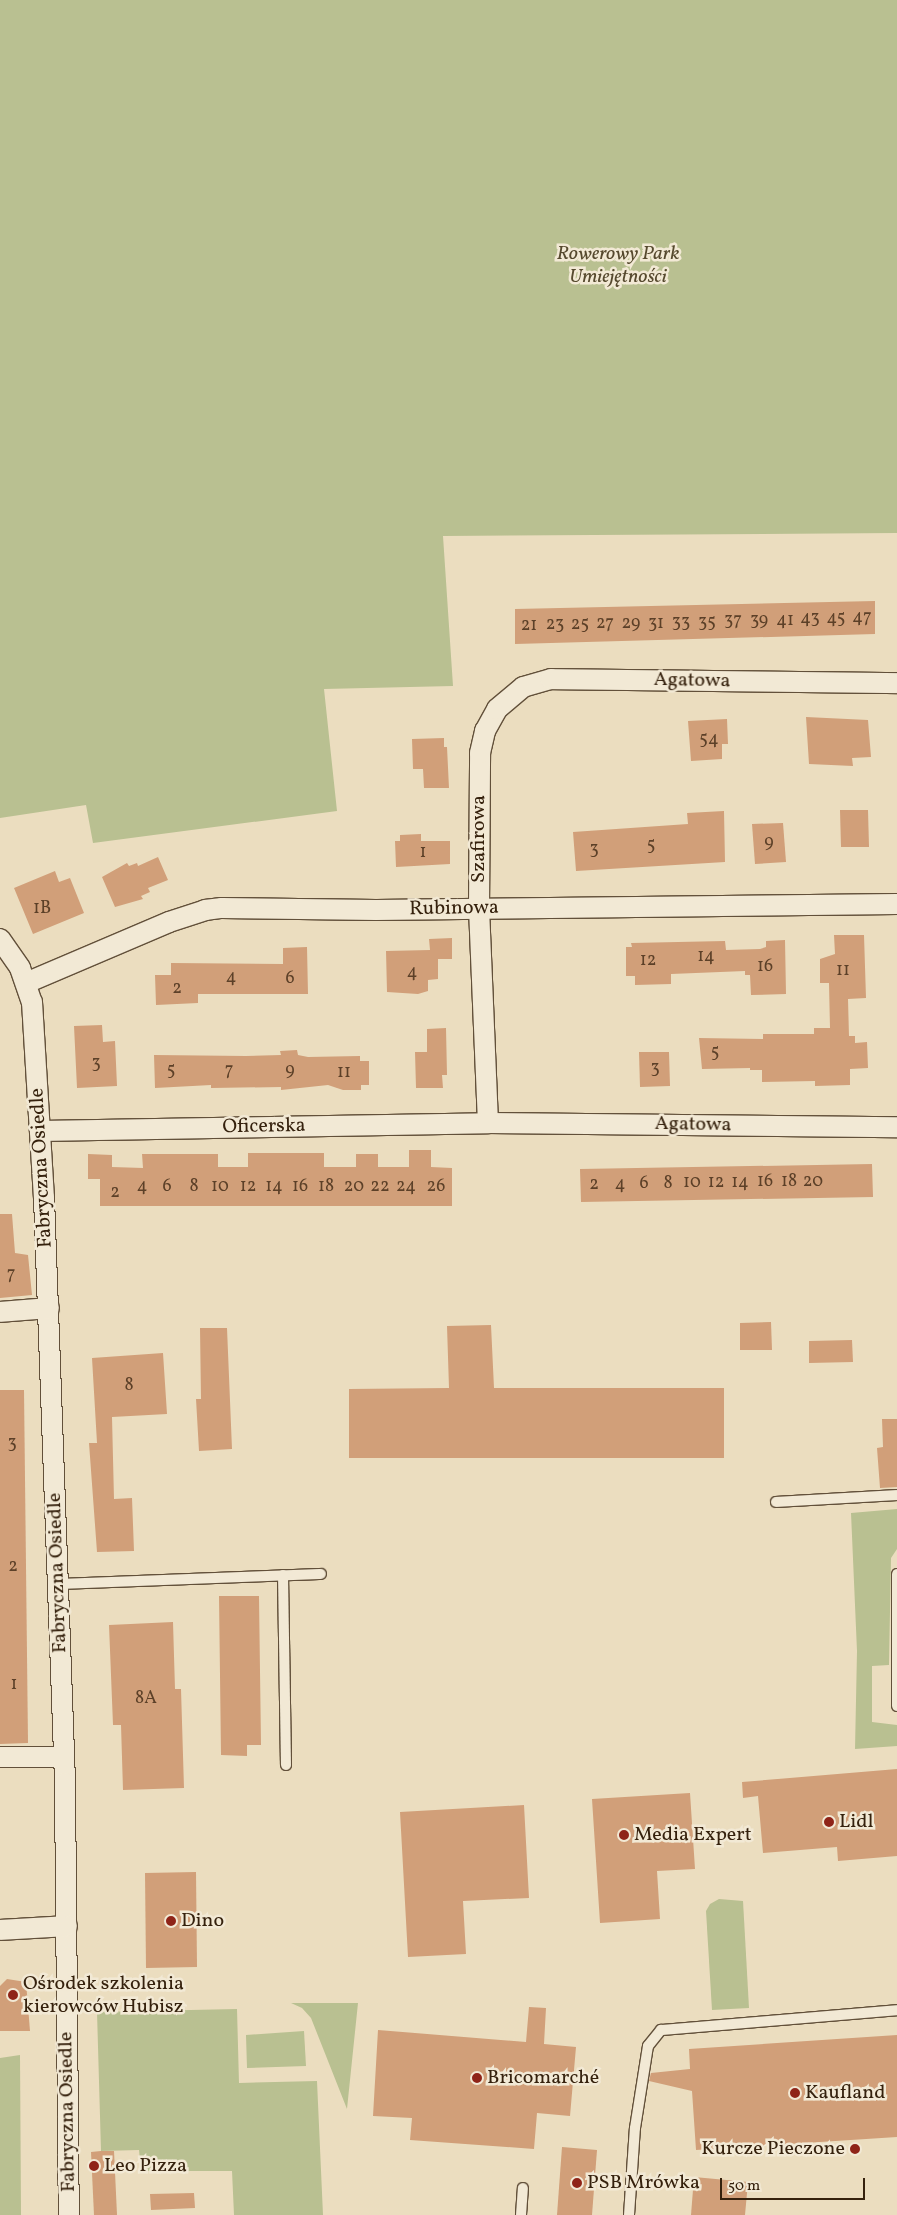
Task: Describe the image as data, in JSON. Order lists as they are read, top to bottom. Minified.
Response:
{"streets":{"street":["Agatowa","Szafirowa","Rubinowa","Oficerska","Fabryczna Osiedle"]},"crossings":[["Agatowa","Szafirowa"],["Agatowa","Oficerska"],["Szafirowa","Rubinowa"],["Szafirowa","Oficerska"],["Rubinowa","Fabryczna Osiedle"],["Oficerska","Fabryczna Osiedle"]],"parks":["Rowerowy Park Umiejętności"],"places":["Lidl","Media Expert","Dino","Ośrodek szkolenia kierowców Hubisz","Bricomarché","Kaufland","Kurcze Pieczone","Leo Pizza","PSB Mrówka"],"house_numbers":["47","43","45","37","39","41","33","35","27","29","31","23","25","21","54","9","5","3","1","1B","14","12","16","11","4","4","6","2","5","3","3","5","7","9","11","16","18","20","10","12","14","6","8","2","4","4","6","8","10","12","14","16","18","20","22","24","26","2","7","8","3","2","1","8A"],"scale_bar":"50 m"}
